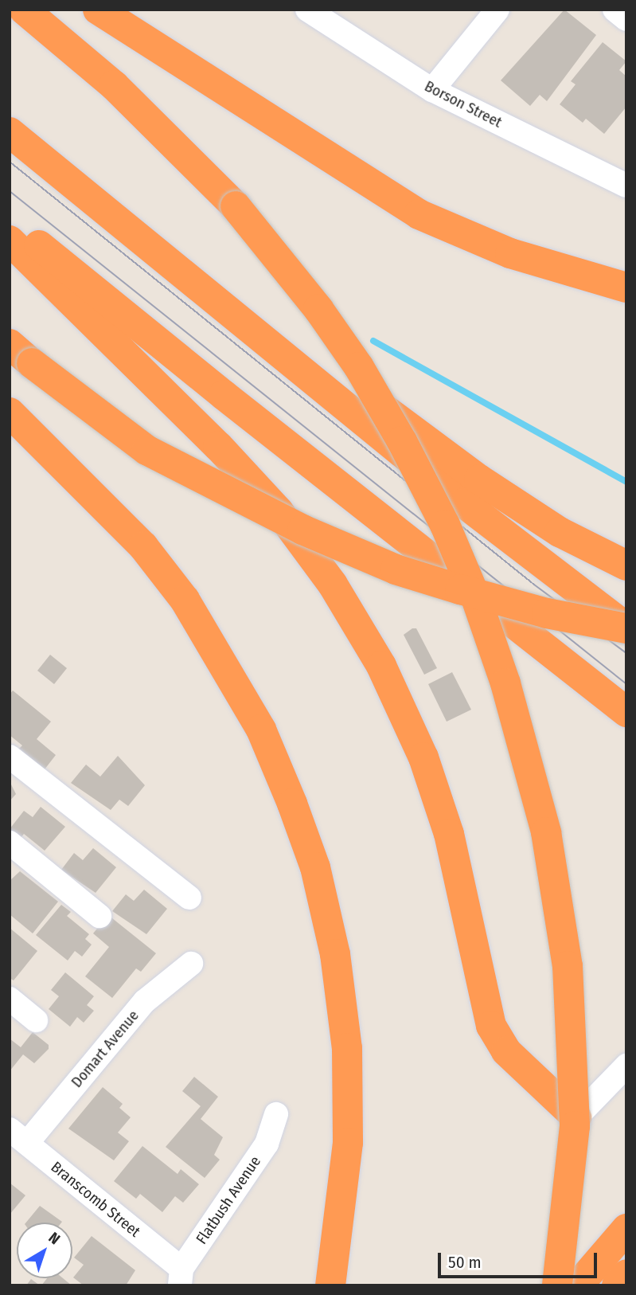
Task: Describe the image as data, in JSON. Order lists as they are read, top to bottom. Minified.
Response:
{"streets":{"street":["Borson Street","Domart Avenue","Branscomb Street","Flatbush Avenue"]},"crossings":[["Domart Avenue","Branscomb Street"],["Branscomb Street","Flatbush Avenue"]],"scale_bar":"50 m","north":"top right"}
